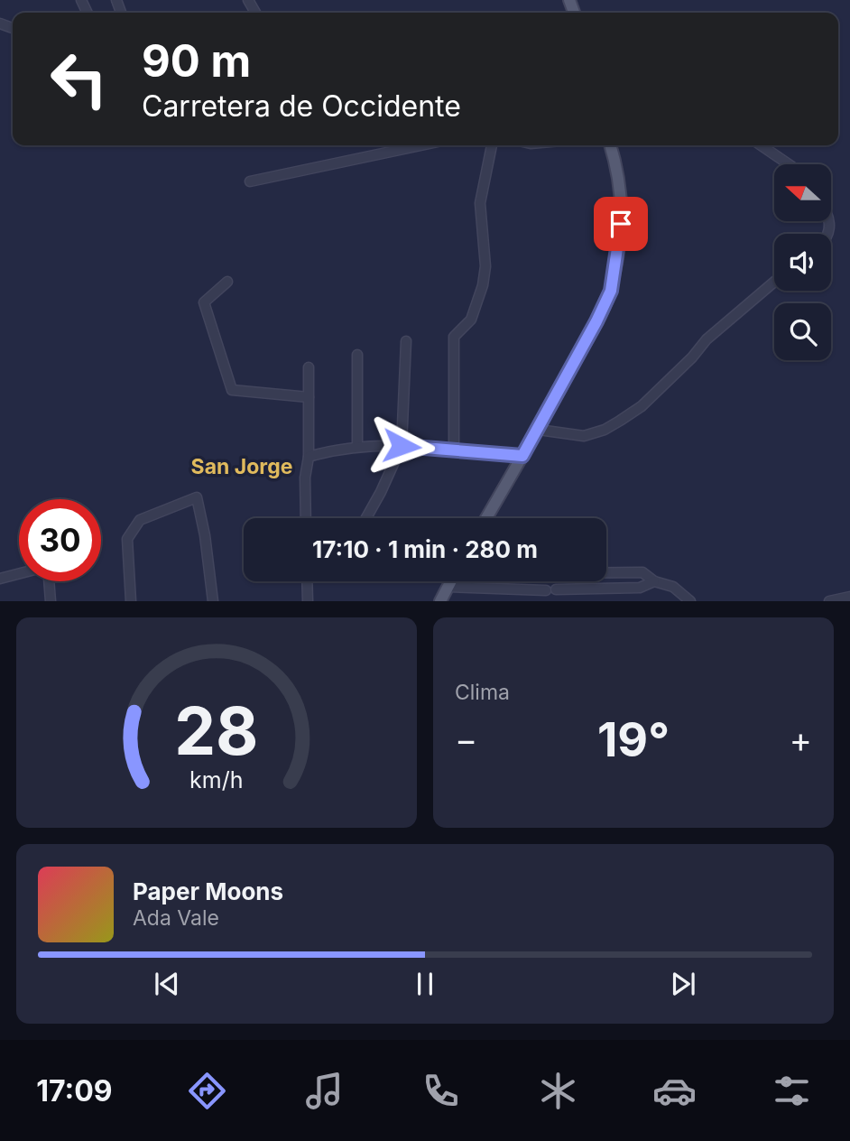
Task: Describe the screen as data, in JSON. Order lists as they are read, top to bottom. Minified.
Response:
{"districts":["San Jorge"],"north":"left","page":{"turn":["90 m","Carretera de Occidente"],"limit":"30","trip":"17:10 · 1 min · 280 m","tile":"Clima","heat":["−","19°","+"],"song":["Paper Moons","Ada Vale"],"tabs":"17:09","gauge":["28","km/h"]}}
